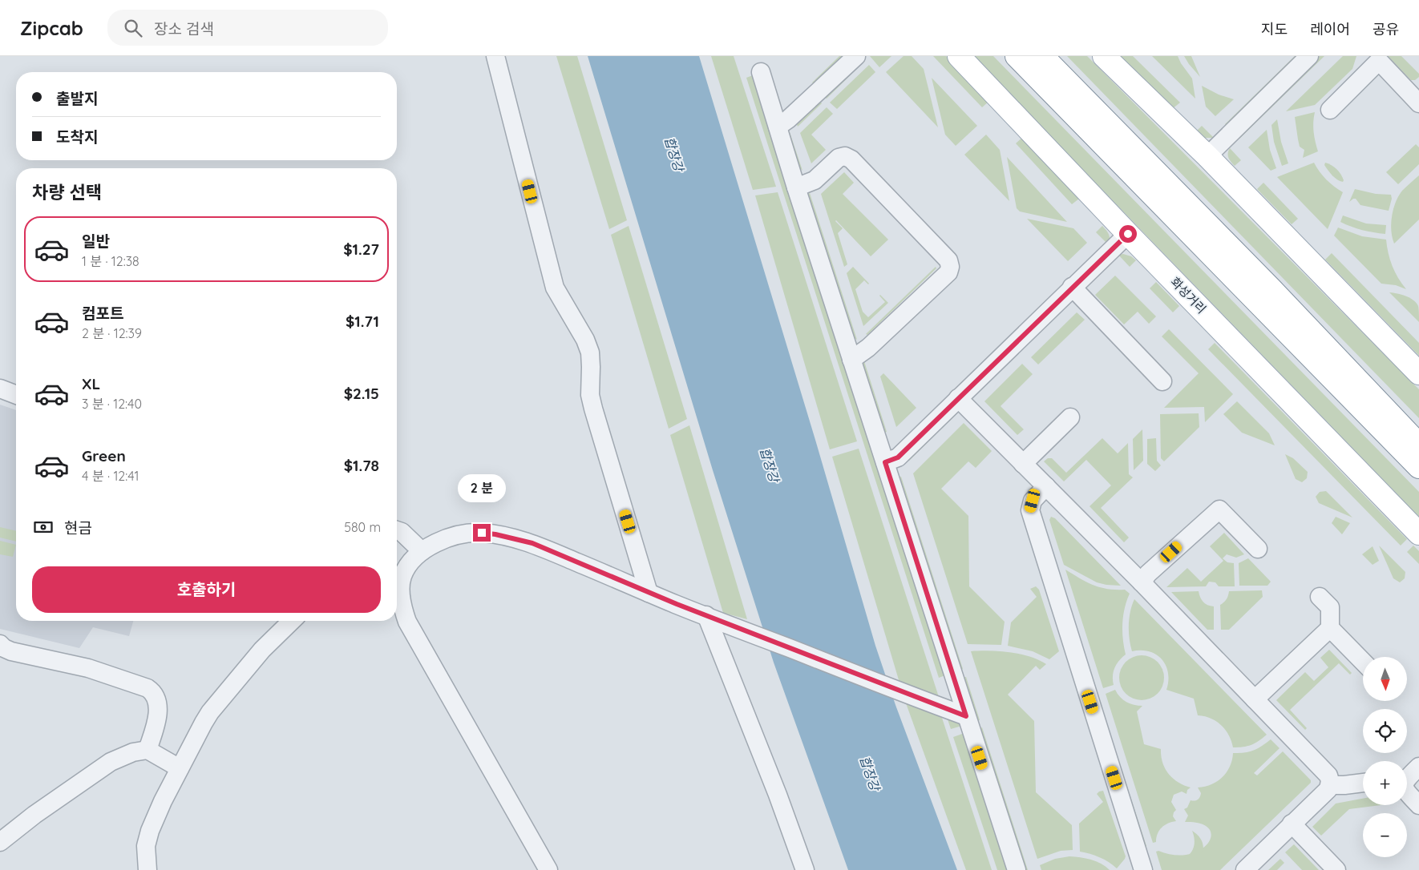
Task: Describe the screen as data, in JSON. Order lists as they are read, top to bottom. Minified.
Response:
{"streets":{"main road":["화성거리"]},"water":["합장강"],"north":"bottom","page":{"header":"Zipcab","search":"장소 검색","nav":["지도","레이어","공유"],"banner":["출발지","도착지"],"heading":"차량 선택","list":[{"name":"일반","note":"1 분 · 12:38","value":"$1.27"},{"name":"컴포트","note":"2 분 · 12:39","value":"$1.71"},{"name":"XL","note":"3 분 · 12:40","value":"$2.15"},{"name":"Green","note":"4 분 · 12:41","value":"$1.78"}],"bubble":"2 분","pay":["현금","580 m"],"buttons":"호출하기","map_buttons":["+","−"]}}
